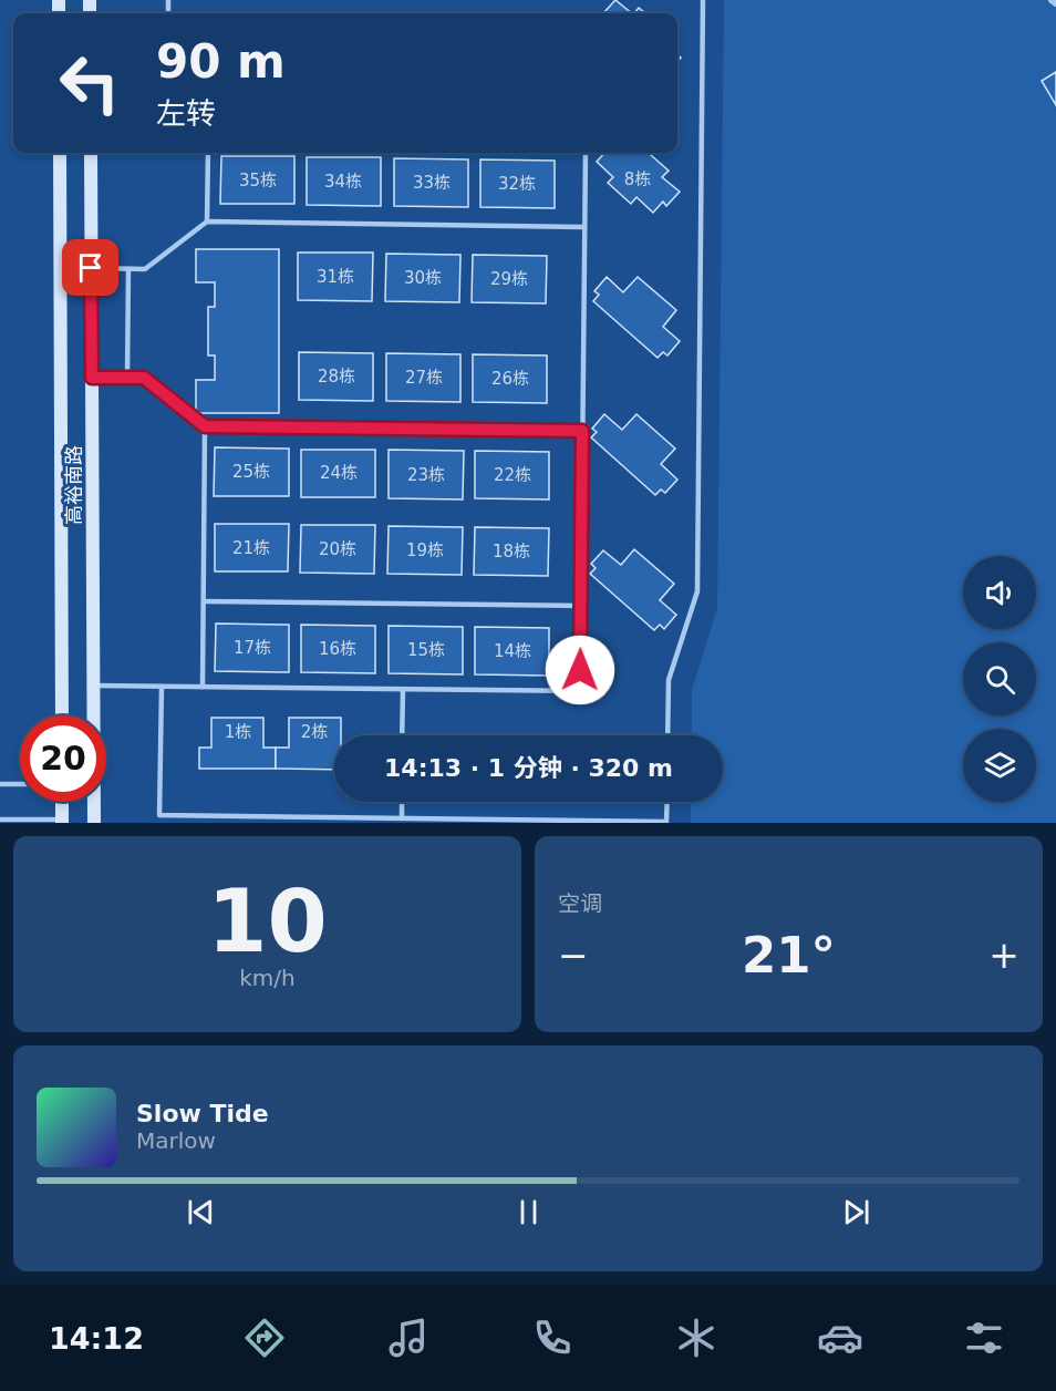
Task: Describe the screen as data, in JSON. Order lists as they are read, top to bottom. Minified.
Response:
{"streets":{"street":["高裕南路"]},"house_numbers":["8栋","35栋","34栋","33栋","32栋","31栋","30栋","29栋","28栋","27栋","26栋","25栋","24栋","23栋","22栋","21栋","20栋","19栋","18栋","17栋","16栋","15栋","14栋","1栋","2栋"],"page":{"turn":["90 m","左转"],"limit":"20","trip":"14:13 · 1 分钟 · 320 m","tile":[["10","km/h"],"空调"],"heat":["−","21°","+"],"song":["Slow Tide","Marlow"],"tabs":"14:12"}}
